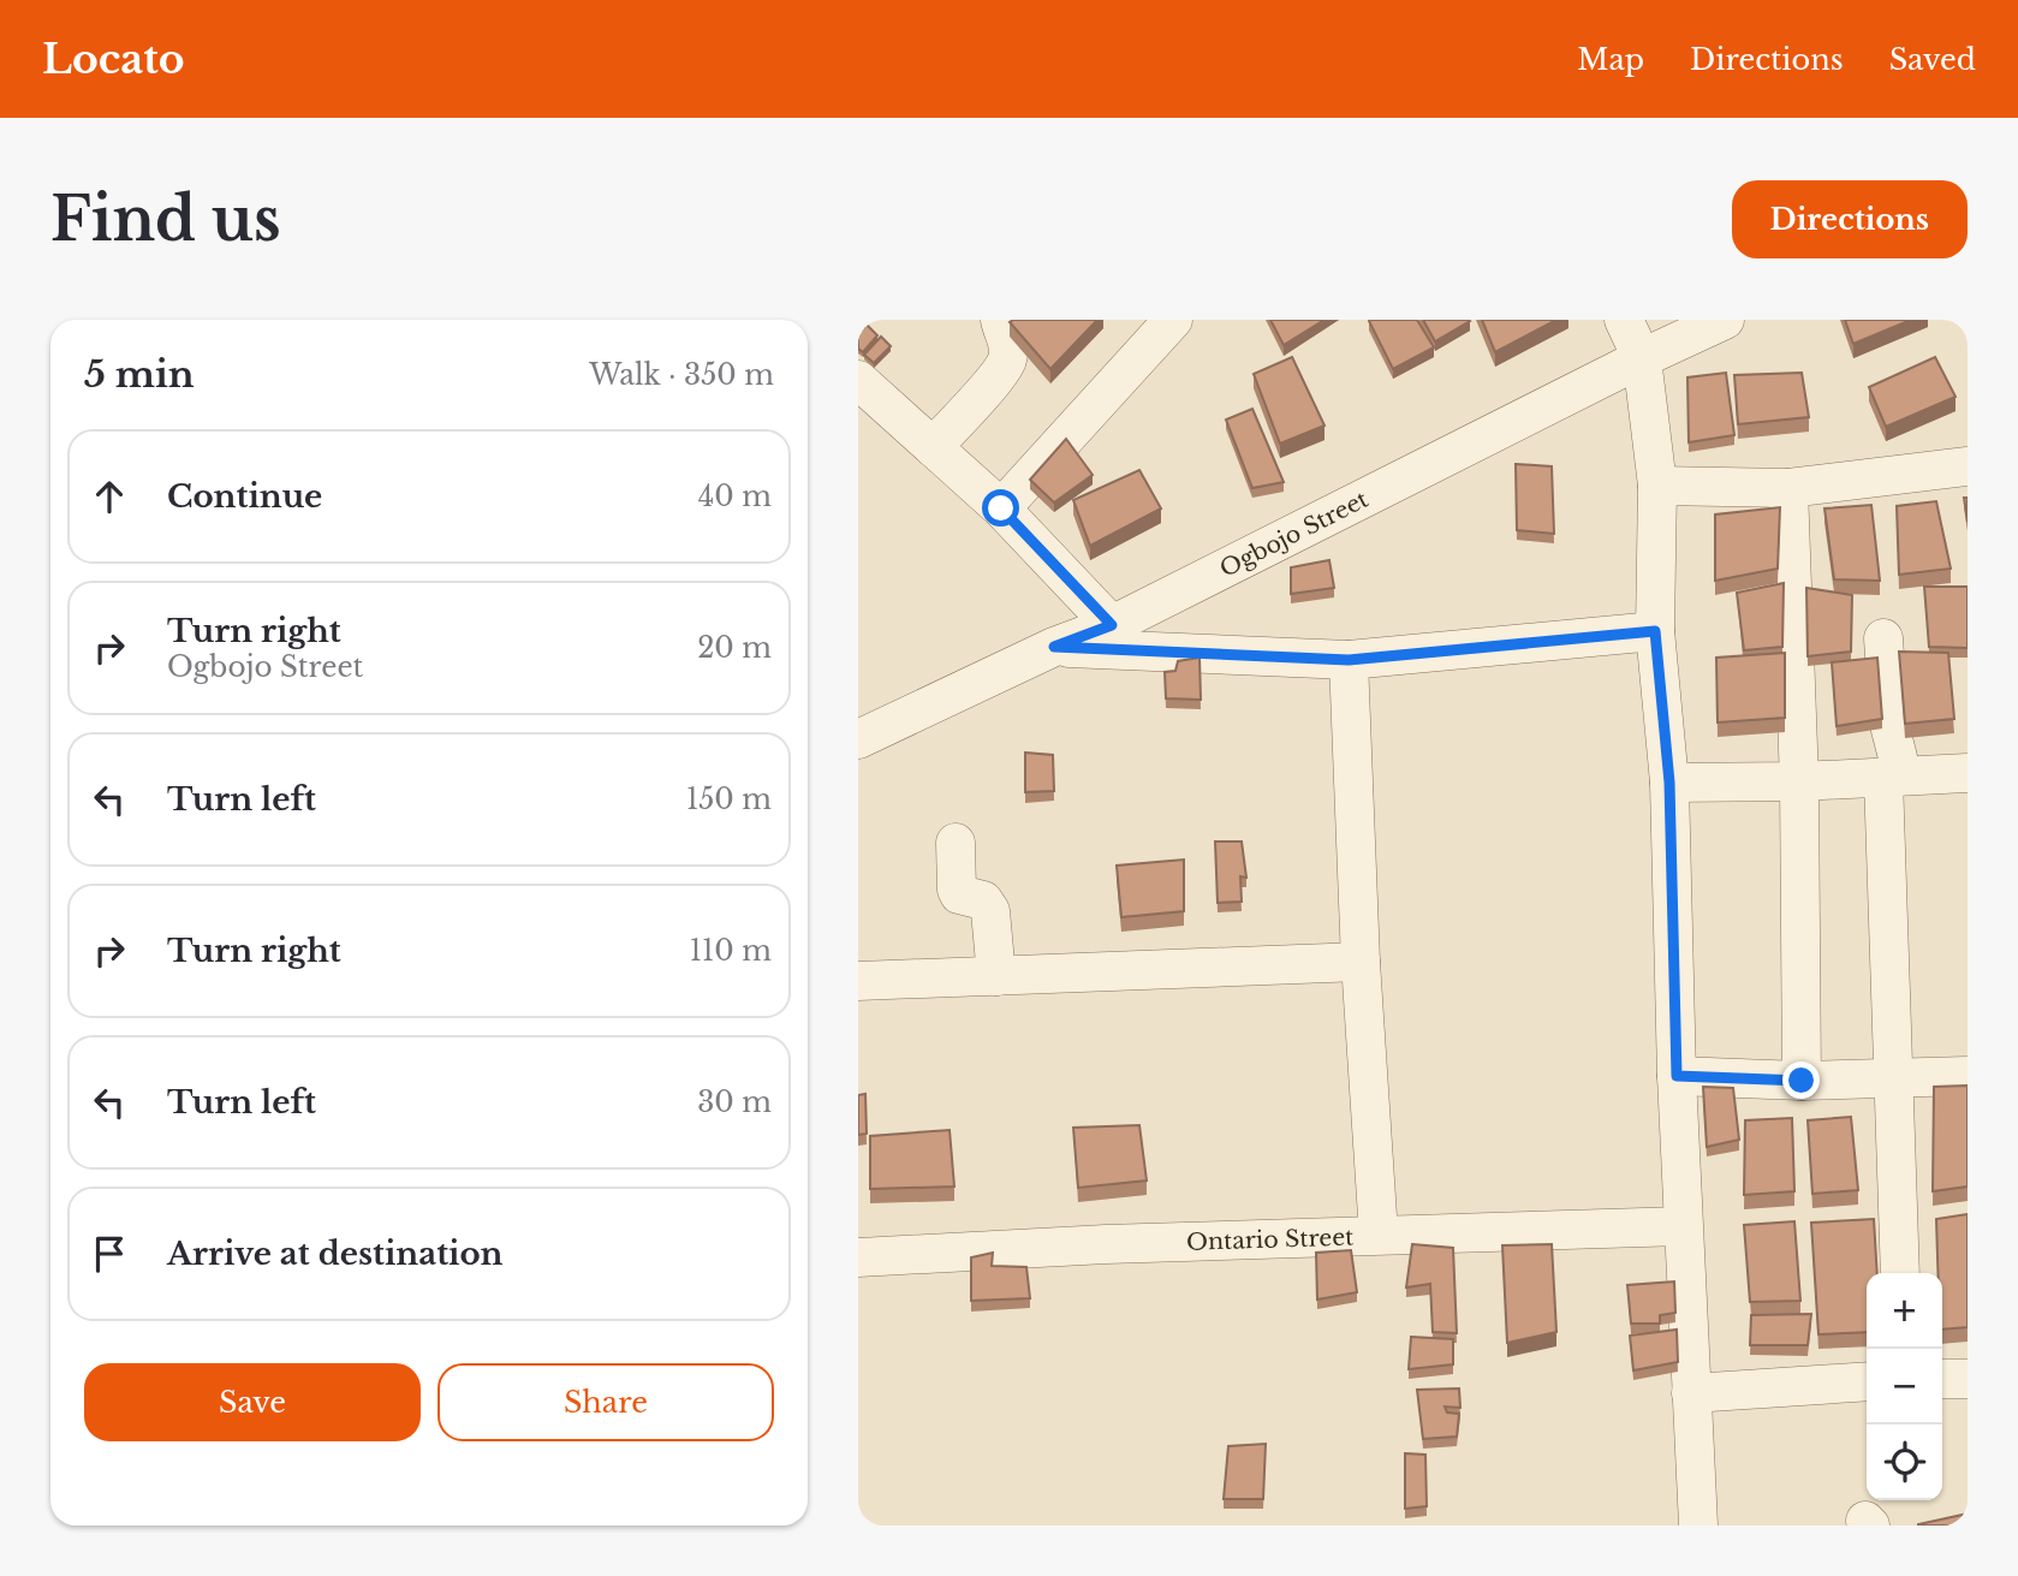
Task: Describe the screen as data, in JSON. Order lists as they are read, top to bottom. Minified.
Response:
{"streets":{"street":["Ogbojo Street","Ontario Street"]},"page":{"header":"Locato","nav":["Map","Directions","Saved"],"buttons":["Directions",["Save","Share"]],"title":"Find us","heading":["5 min","Walk · 350 m"],"list":[["Continue","40 m"],["Turn right","Ogbojo Street","20 m"],["Turn left","150 m"],["Turn right","110 m"],["Turn left","30 m"],"Arrive at destination"],"map_buttons":["+","−"]}}
